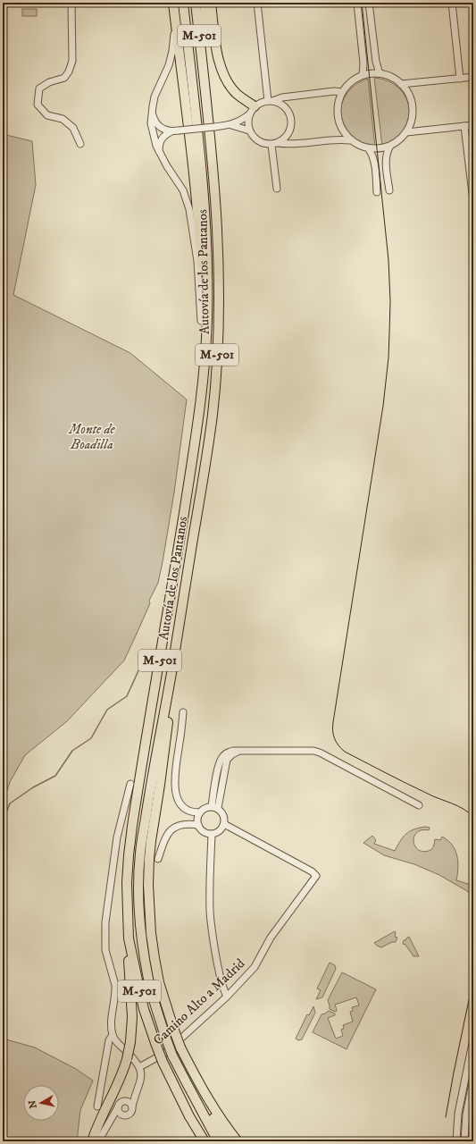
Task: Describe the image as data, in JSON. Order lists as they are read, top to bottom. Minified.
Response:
{"streets":{"highway":["M-501","Autovía de los Pantanos"],"street":["Camino Alto a Madrid"]},"parks":["Monte de Boadilla"],"north":"left"}
